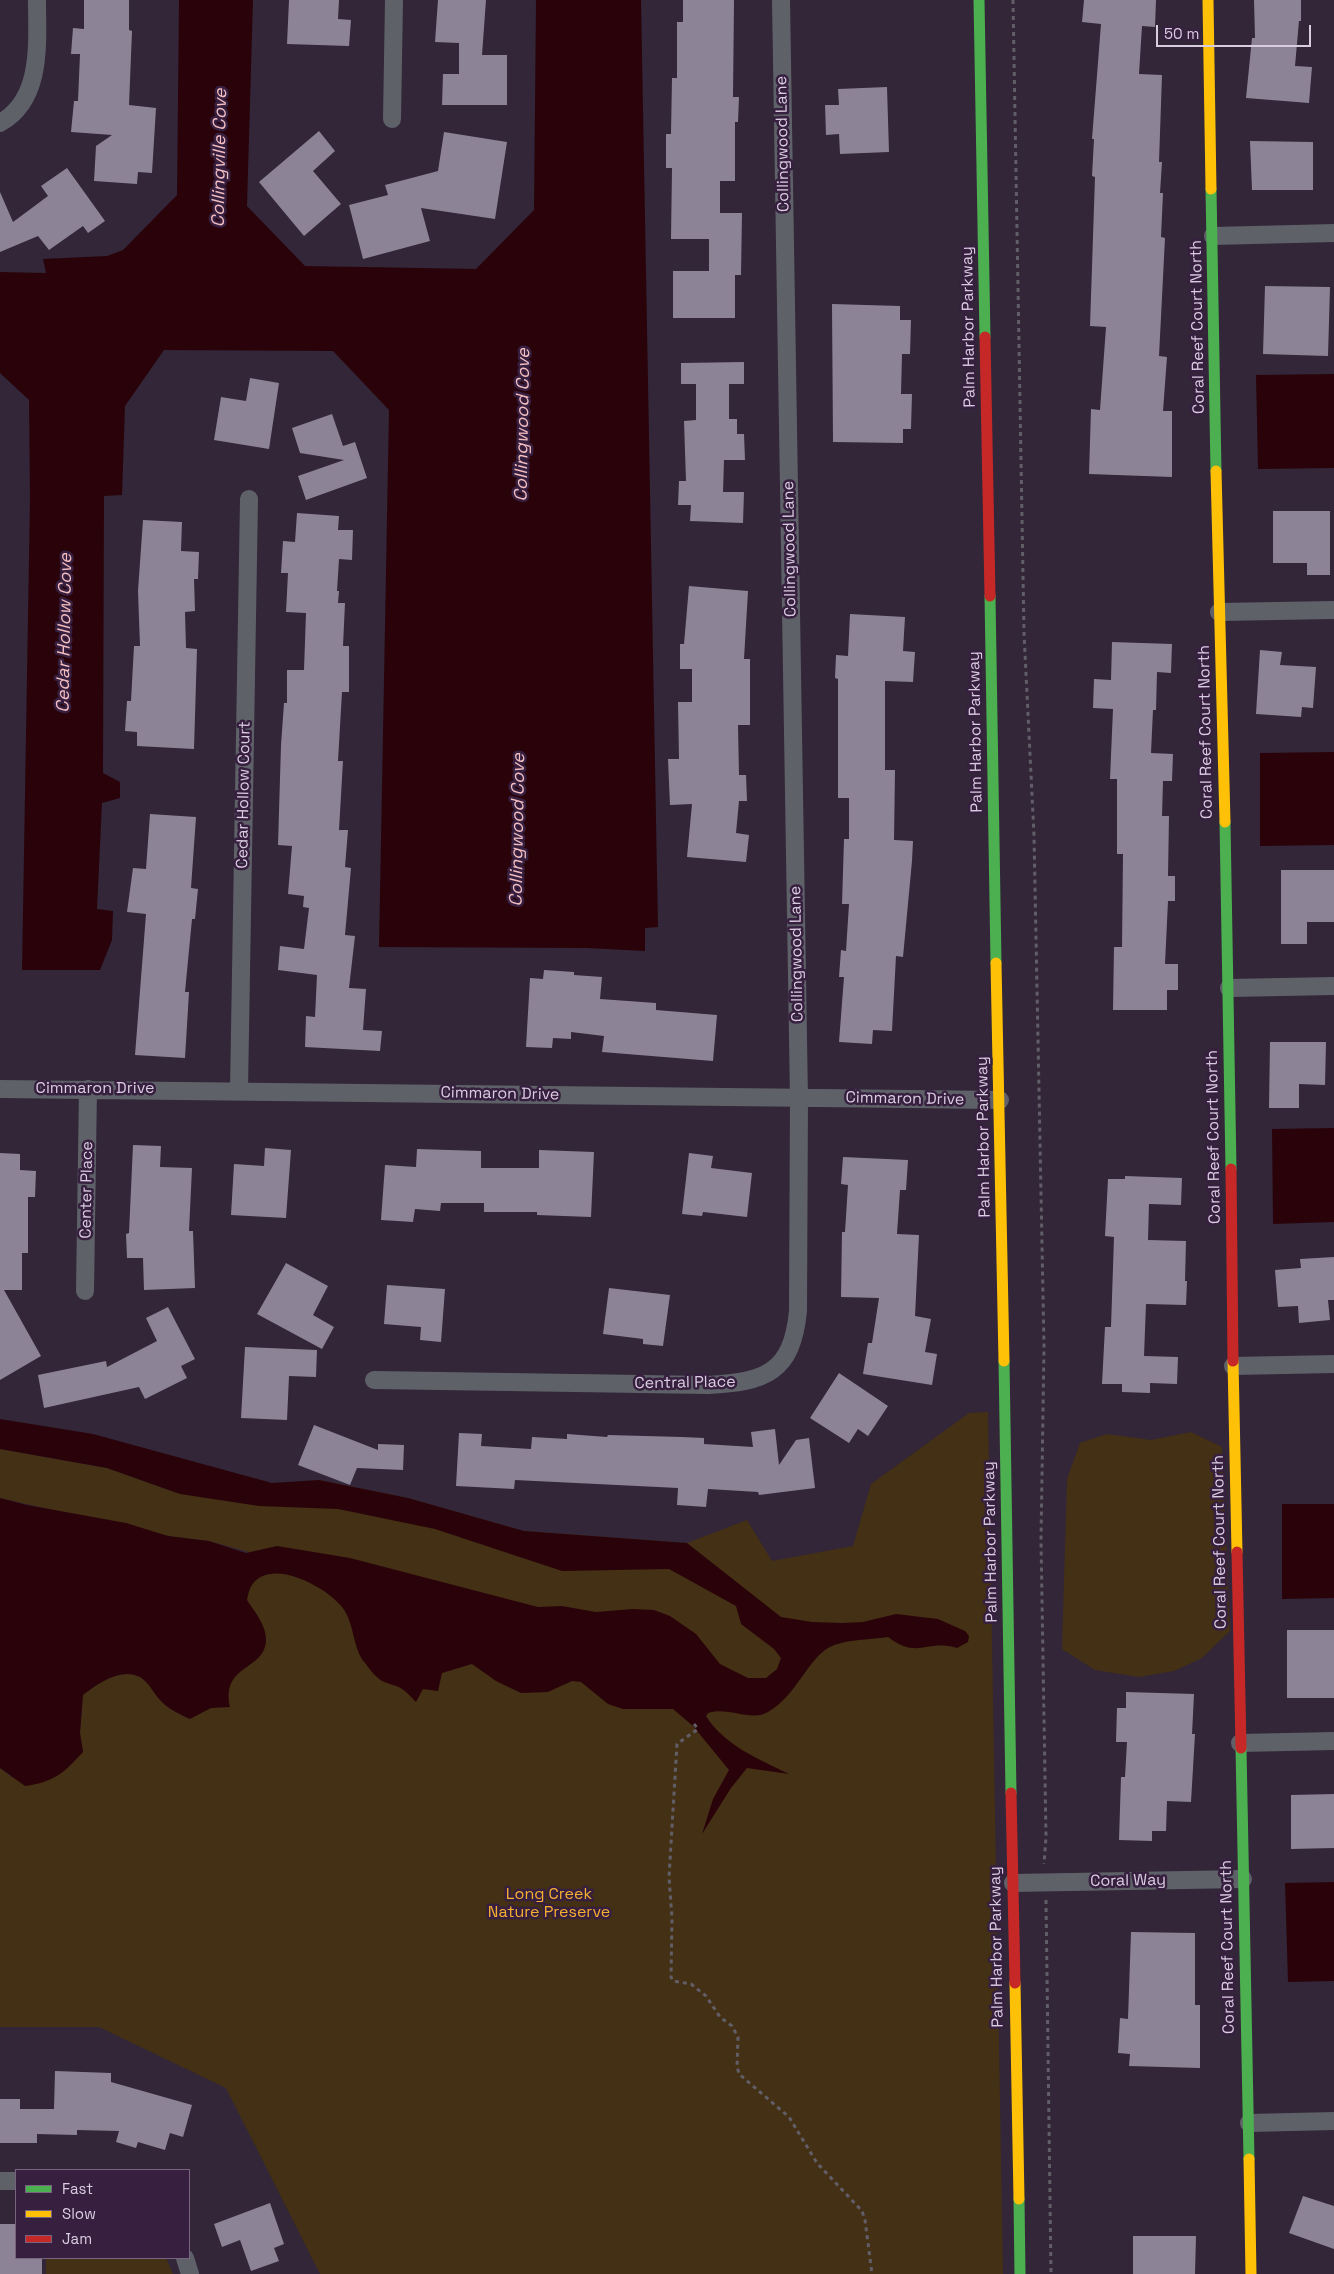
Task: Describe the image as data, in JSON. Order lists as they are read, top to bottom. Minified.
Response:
{"streets":{"street":["Collingwood Lane","Palm Harbor Parkway","Coral Reef Court North","Cedar Hollow Court","Cimmaron Drive","Center Place","Central Place","Coral Way"]},"crossings":[["Collingwood Lane","Cimmaron Drive"],["Collingwood Lane","Central Place"],["Palm Harbor Parkway","Cimmaron Drive"],["Palm Harbor Parkway","Coral Way"],["Coral Reef Court North","Coral Way"],["Cedar Hollow Court","Cimmaron Drive"],["Cimmaron Drive","Center Place"],["Cimmaron Drive","Central Place"]],"water":["Collingville Cove","Collingwood Cove","Cedar Hollow Cove"],"parks":["Long Creek Nature Preserve"],"legend":["Fast","Slow","Jam"],"scale_bar":"50 m"}
